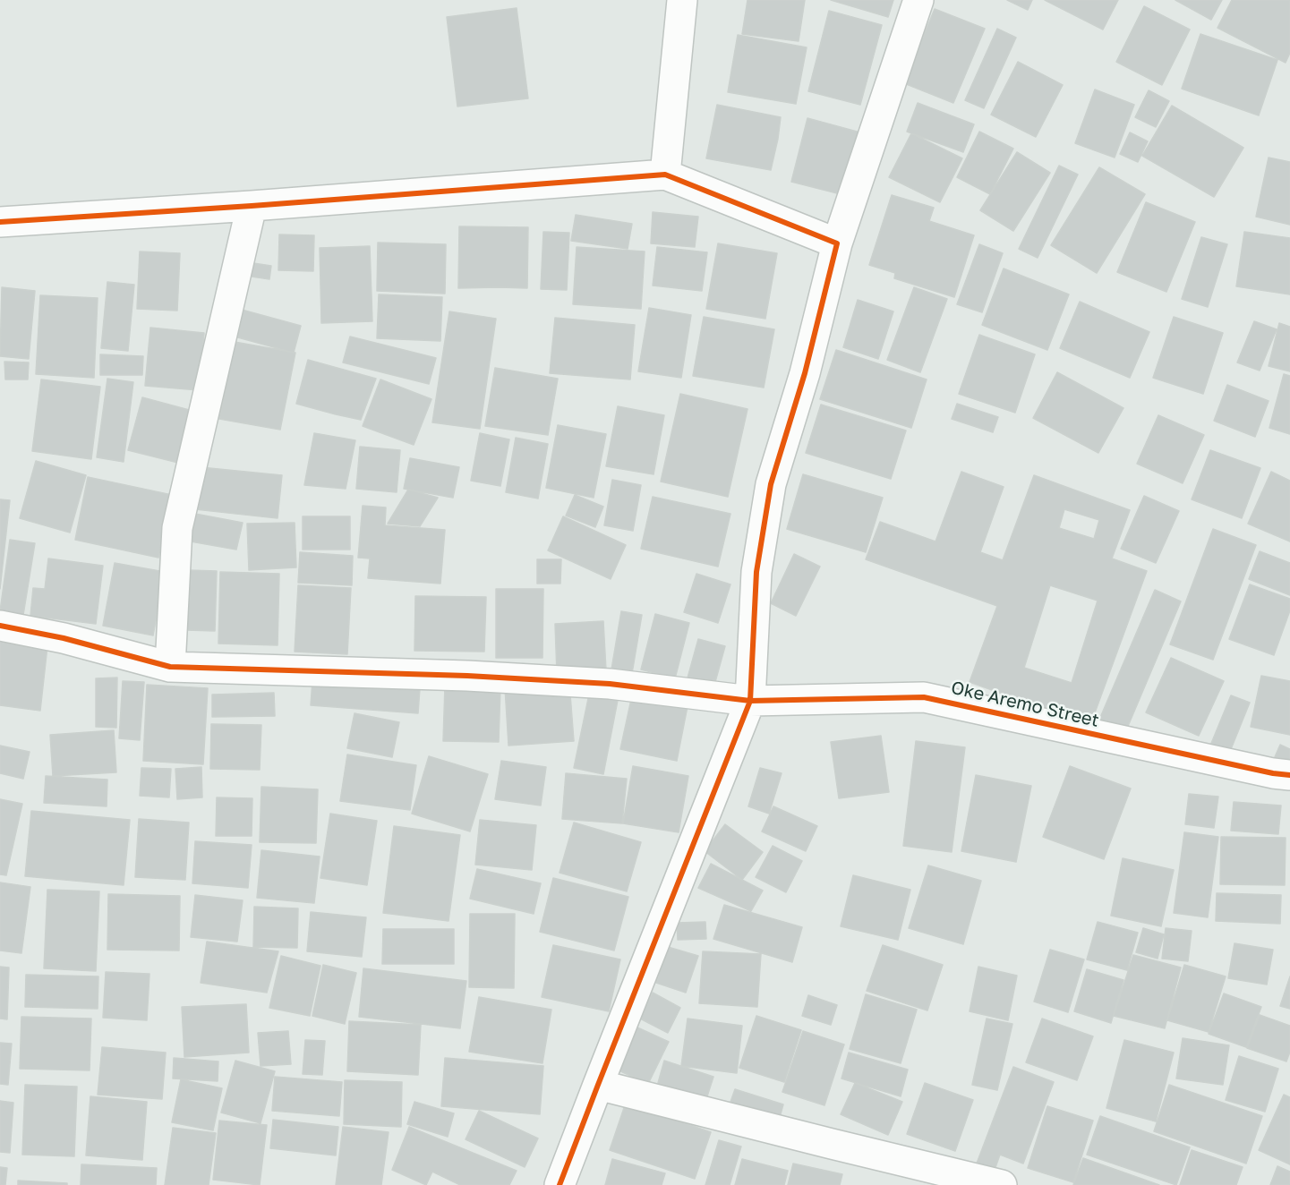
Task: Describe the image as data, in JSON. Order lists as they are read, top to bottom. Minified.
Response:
{"streets":{"street":["Oke Aremo Street"]}}
